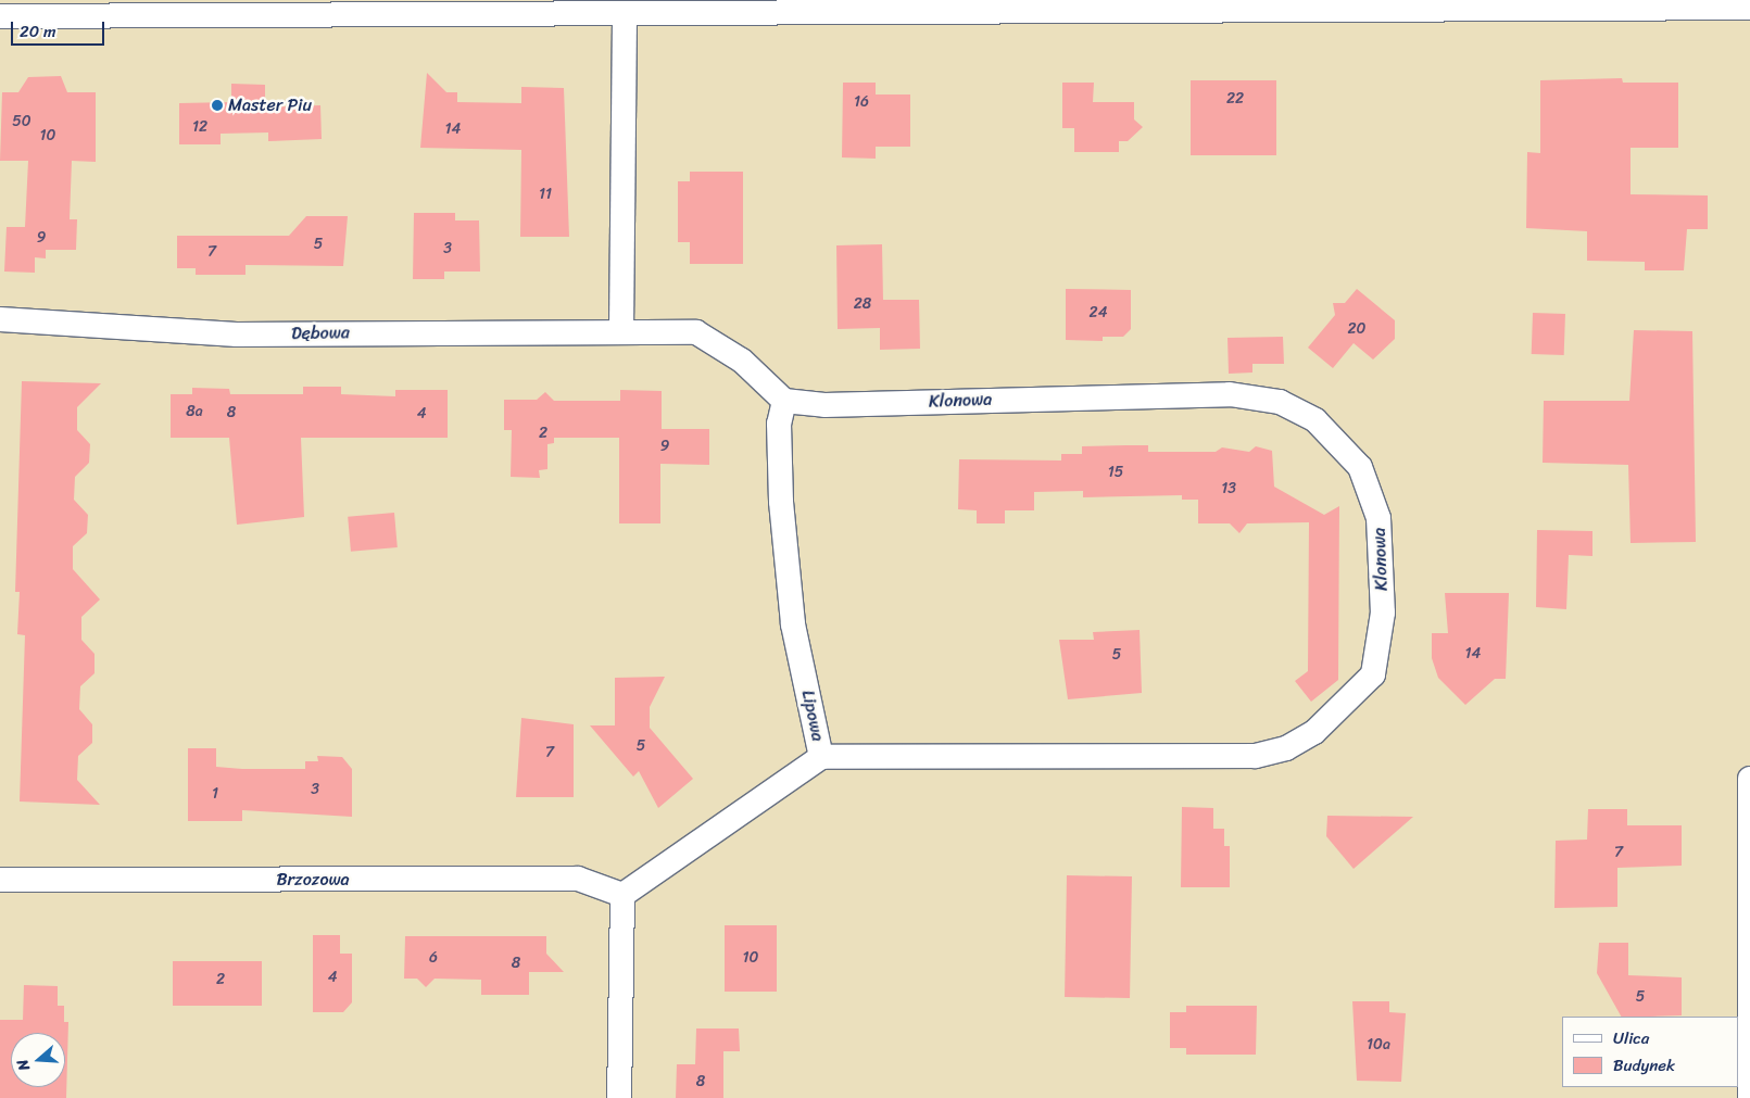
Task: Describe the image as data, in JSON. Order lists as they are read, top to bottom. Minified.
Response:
{"streets":{"street":["Dębowa","Klonowa","Lipowa","Brzozowa"]},"crossings":[["Klonowa","Lipowa"],["Lipowa","Brzozowa"]],"places":["Master Piu"],"house_numbers":["22","16","50","12","14","10","11","9","5","3","7","28","24","20","8a","8","4","2","9","15","13","14","5","5","7","3","1","7","6","10","8","4","2","5","10a","8"],"legend":["Ulica","Budynek"],"scale_bar":"20 m","north":"left"}
